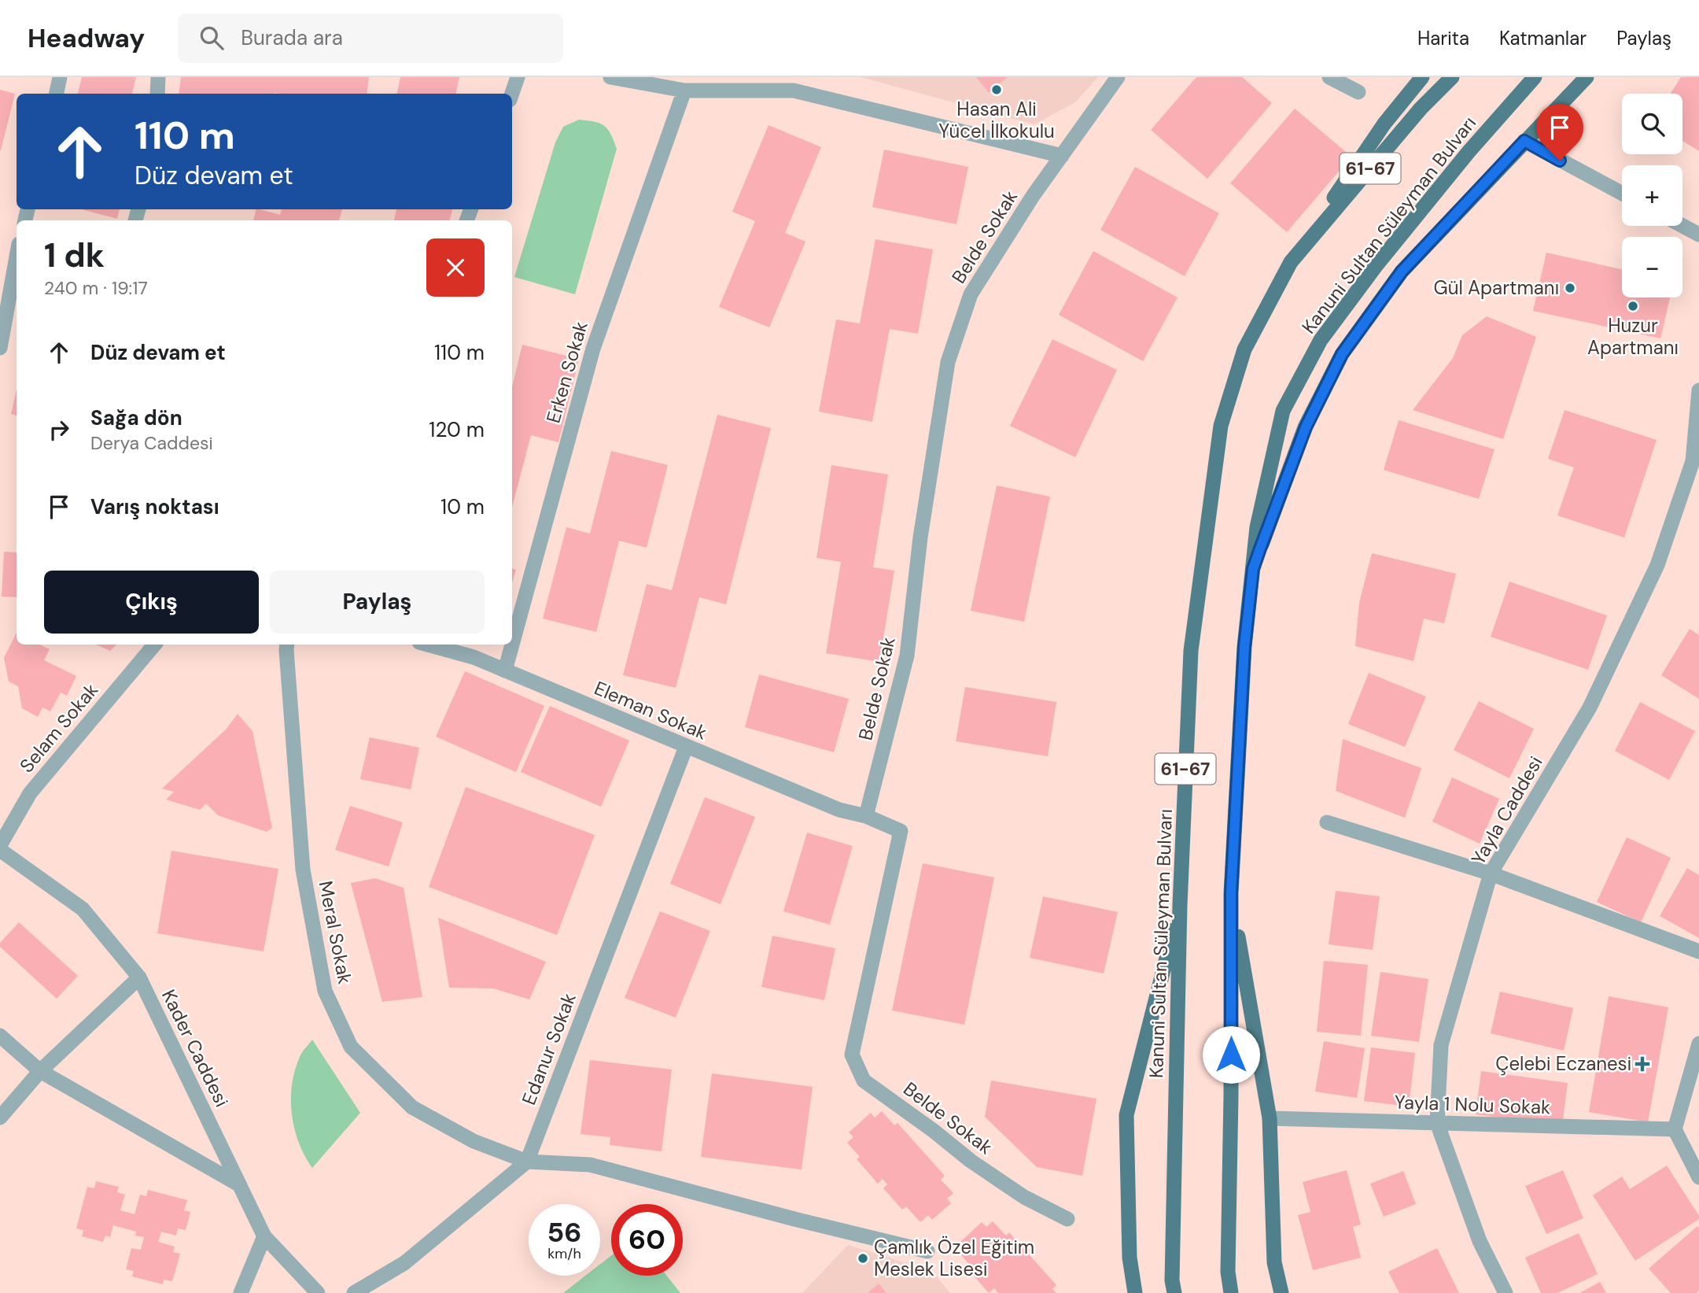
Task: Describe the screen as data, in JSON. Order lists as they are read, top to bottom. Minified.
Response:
{"streets":{"main road":["61-67","Kanuni Sultan Süleyman Bulvarı"],"street":["Belde Sokak","Erken Sokak","Eleman Sokak","Selam Sokak","Yayla Caddesi","Meral Sokak","Kader Caddesi","Edanur Sokak","Yayla 1 Nolu Sokak"]},"crossings":[["61-67","Kanuni Sultan Süleyman Bulvarı"],["61-67","Yayla 1 Nolu Sokak"],["Belde Sokak","Eleman Sokak"],["Erken Sokak","Eleman Sokak"],["Eleman Sokak","Edanur Sokak"],["Yayla Caddesi","Yayla 1 Nolu Sokak"],["Meral Sokak","Edanur Sokak"]],"places":{"other":["Hasan Ali Yücel İlkokulu","Gül Apartmanı","Huzur Apartmanı","Çamlık Özel Eğitim Meslek Lisesi"],"health":["Çelebi Eczanesi"]},"page":{"header":"Headway","search":"Burada ara","nav":["Harita","Katmanlar","Paylaş"],"map_buttons":["+","−"],"turn":["110 m","Düz devam et"],"heading":["1 dk","240 m · 19:17"],"list":[{"name":"Düz devam et","value":"110 m"},{"name":"Sağa dön","note":"Derya Caddesi","value":"120 m"},{"name":"Varış noktası","value":"10 m"}],"buttons":["Çıkış","Paylaş"],"speed":"56 km/h","limit":"60"}}
